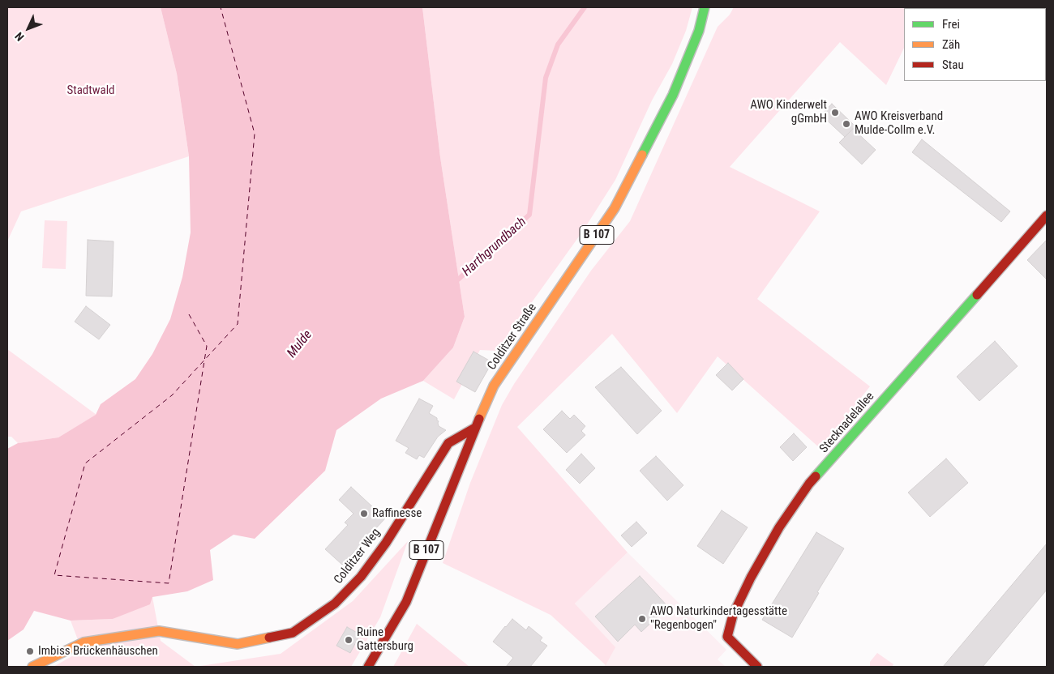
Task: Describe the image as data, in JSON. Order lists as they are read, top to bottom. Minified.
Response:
{"streets":{"street":["B 107","Colditzer Straße","Stecknadelallee","Colditzer Weg"]},"crossings":[["Colditzer Straße","Colditzer Weg"]],"water":["Harthgrundbach","Mulde"],"parks":["Stadtwald"],"places":["AWO Kinderwelt gGmbH","AWO Kreisverband Mulde-Collm e.V.","Raffinesse","AWO Naturkindertagesstätte \"Regenbogen\"","Ruine Gattersburg","Imbiss Brückenhäuschen"],"legend":["Frei","Zäh","Stau"],"north":"bottom left"}
